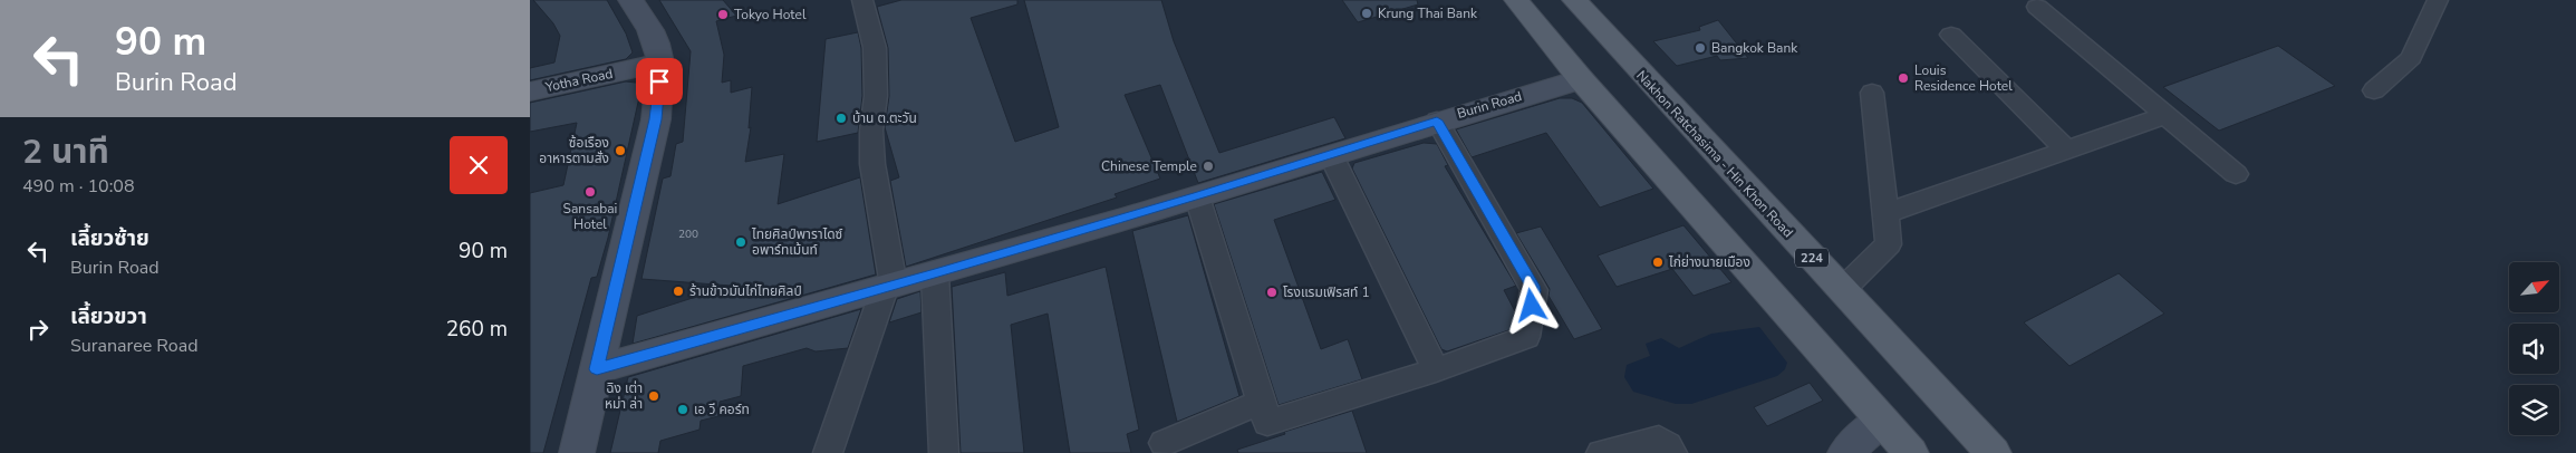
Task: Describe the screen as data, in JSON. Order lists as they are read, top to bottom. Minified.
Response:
{"streets":{"main road":["Nakhon Ratchasima - Hin Khon Road","224"],"street":["Yotha Road","Burin Road"]},"places":["Krung Thai Bank","Tokyo Hotel","Bangkok Bank","Louis Residence Hotel","บ้าน ต.ตะวัน","ซ้อเรือง อาหารตามสั่ง","Chinese Temple","Sansabai Hotel","ไทยศิลป์พาราไดซ์ อพาร์ทเม้นท์","ไก่ย่างนายเมือง","ร้านข้าวมันไก่ไทยศิลป์","โรงแรมเฟิรสท์ 1","ฉิง เต่า หม่า ล่า","เอ วี คอร์ท"],"house_numbers":["200"],"north":"top right","page":{"turn":["90 m","Burin Road"],"heading":["2 นาที","490 m · 10:08"],"list":[{"name":"เลี้ยวซ้าย","note":"Burin Road","value":"90 m"},{"name":"เลี้ยวขวา","note":"Suranaree Road","value":"260 m"}]}}
